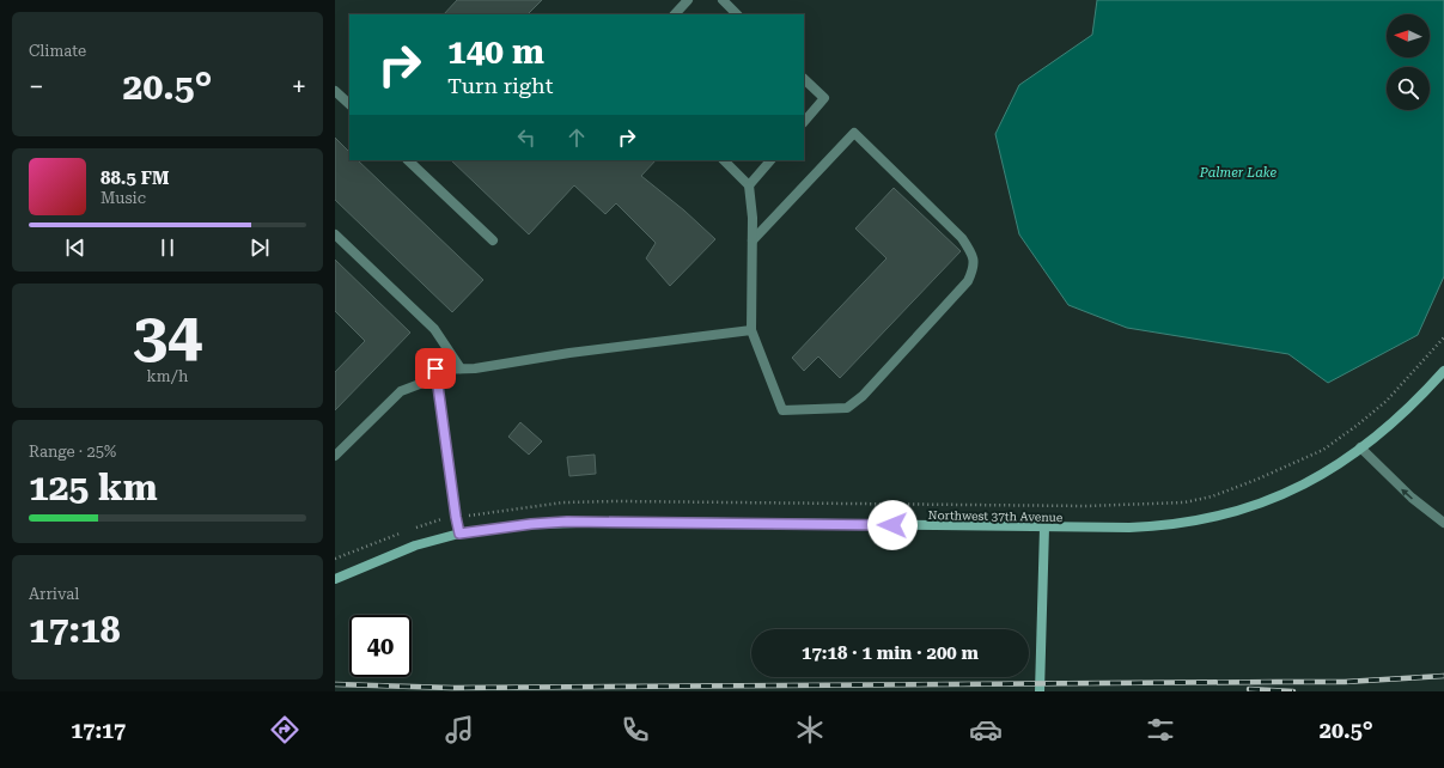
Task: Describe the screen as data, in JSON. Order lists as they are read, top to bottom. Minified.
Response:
{"streets":{"street":["Northwest 37th Avenue"]},"water":["Palmer Lake"],"north":"left","page":{"tile":["Climate",["34","km/h"],["Range · 25%","125 km"],["Arrival","17:18"]],"turn":["140 m","Turn right"],"heat":["−","20.5°","+"],"song":["88.5 FM","Music"],"limit":"40","trip":"17:18 · 1 min · 200 m","tabs":["17:17","20.5°"]}}
